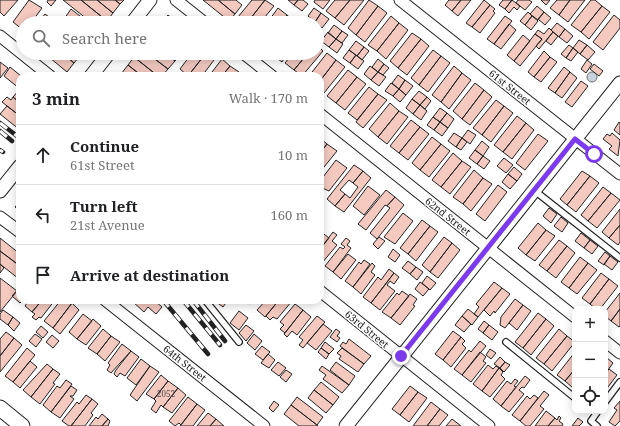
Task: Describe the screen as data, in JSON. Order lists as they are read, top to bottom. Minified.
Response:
{"streets":{"street":["61st Street","62nd Street","63rd Street","64th Street"]},"house_numbers":["2052"],"page":{"search":"Search here","heading":["3 min","Walk · 170 m"],"list":[["Continue","61st Street","10 m"],["Turn left","21st Avenue","160 m"],"Arrive at destination"],"map_buttons":["+","−"]}}
